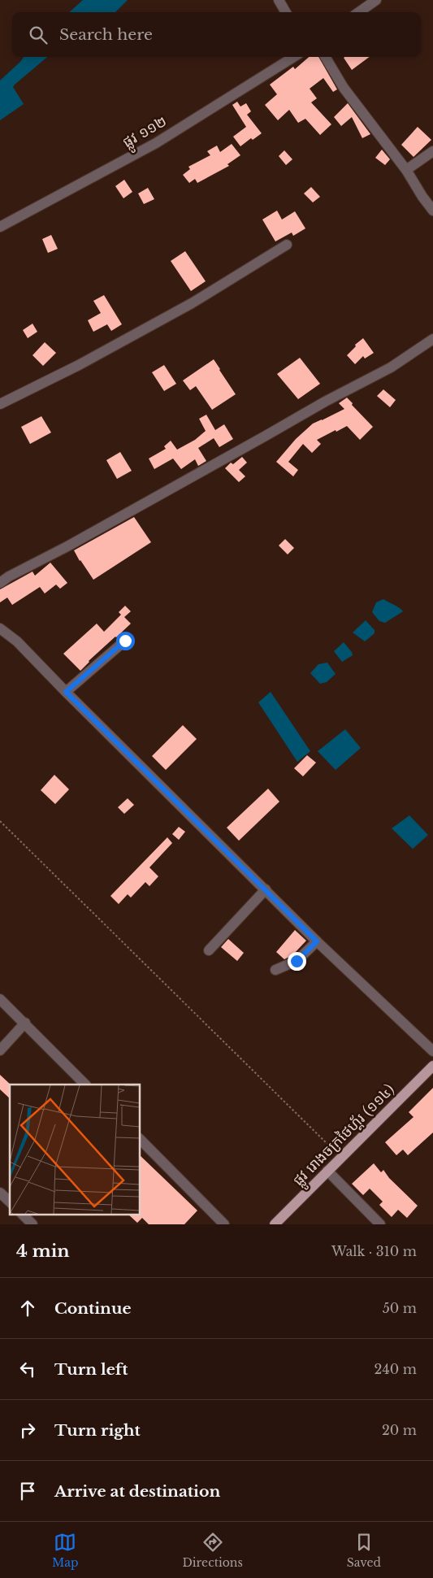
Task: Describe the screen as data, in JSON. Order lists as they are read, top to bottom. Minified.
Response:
{"streets":{"main road":["ផ្លូវ រោងចក្រថៃហ្គ័រ (១១៤)"],"street":["ផ្លូវ ១១២"]},"page":{"search":"Search here","heading":["4 min","Walk · 310 m"],"list":[["Continue","50 m"],["Turn left","240 m"],["Turn right","20 m"],"Arrive at destination"],"nav":["Map","Directions","Saved"]}}
